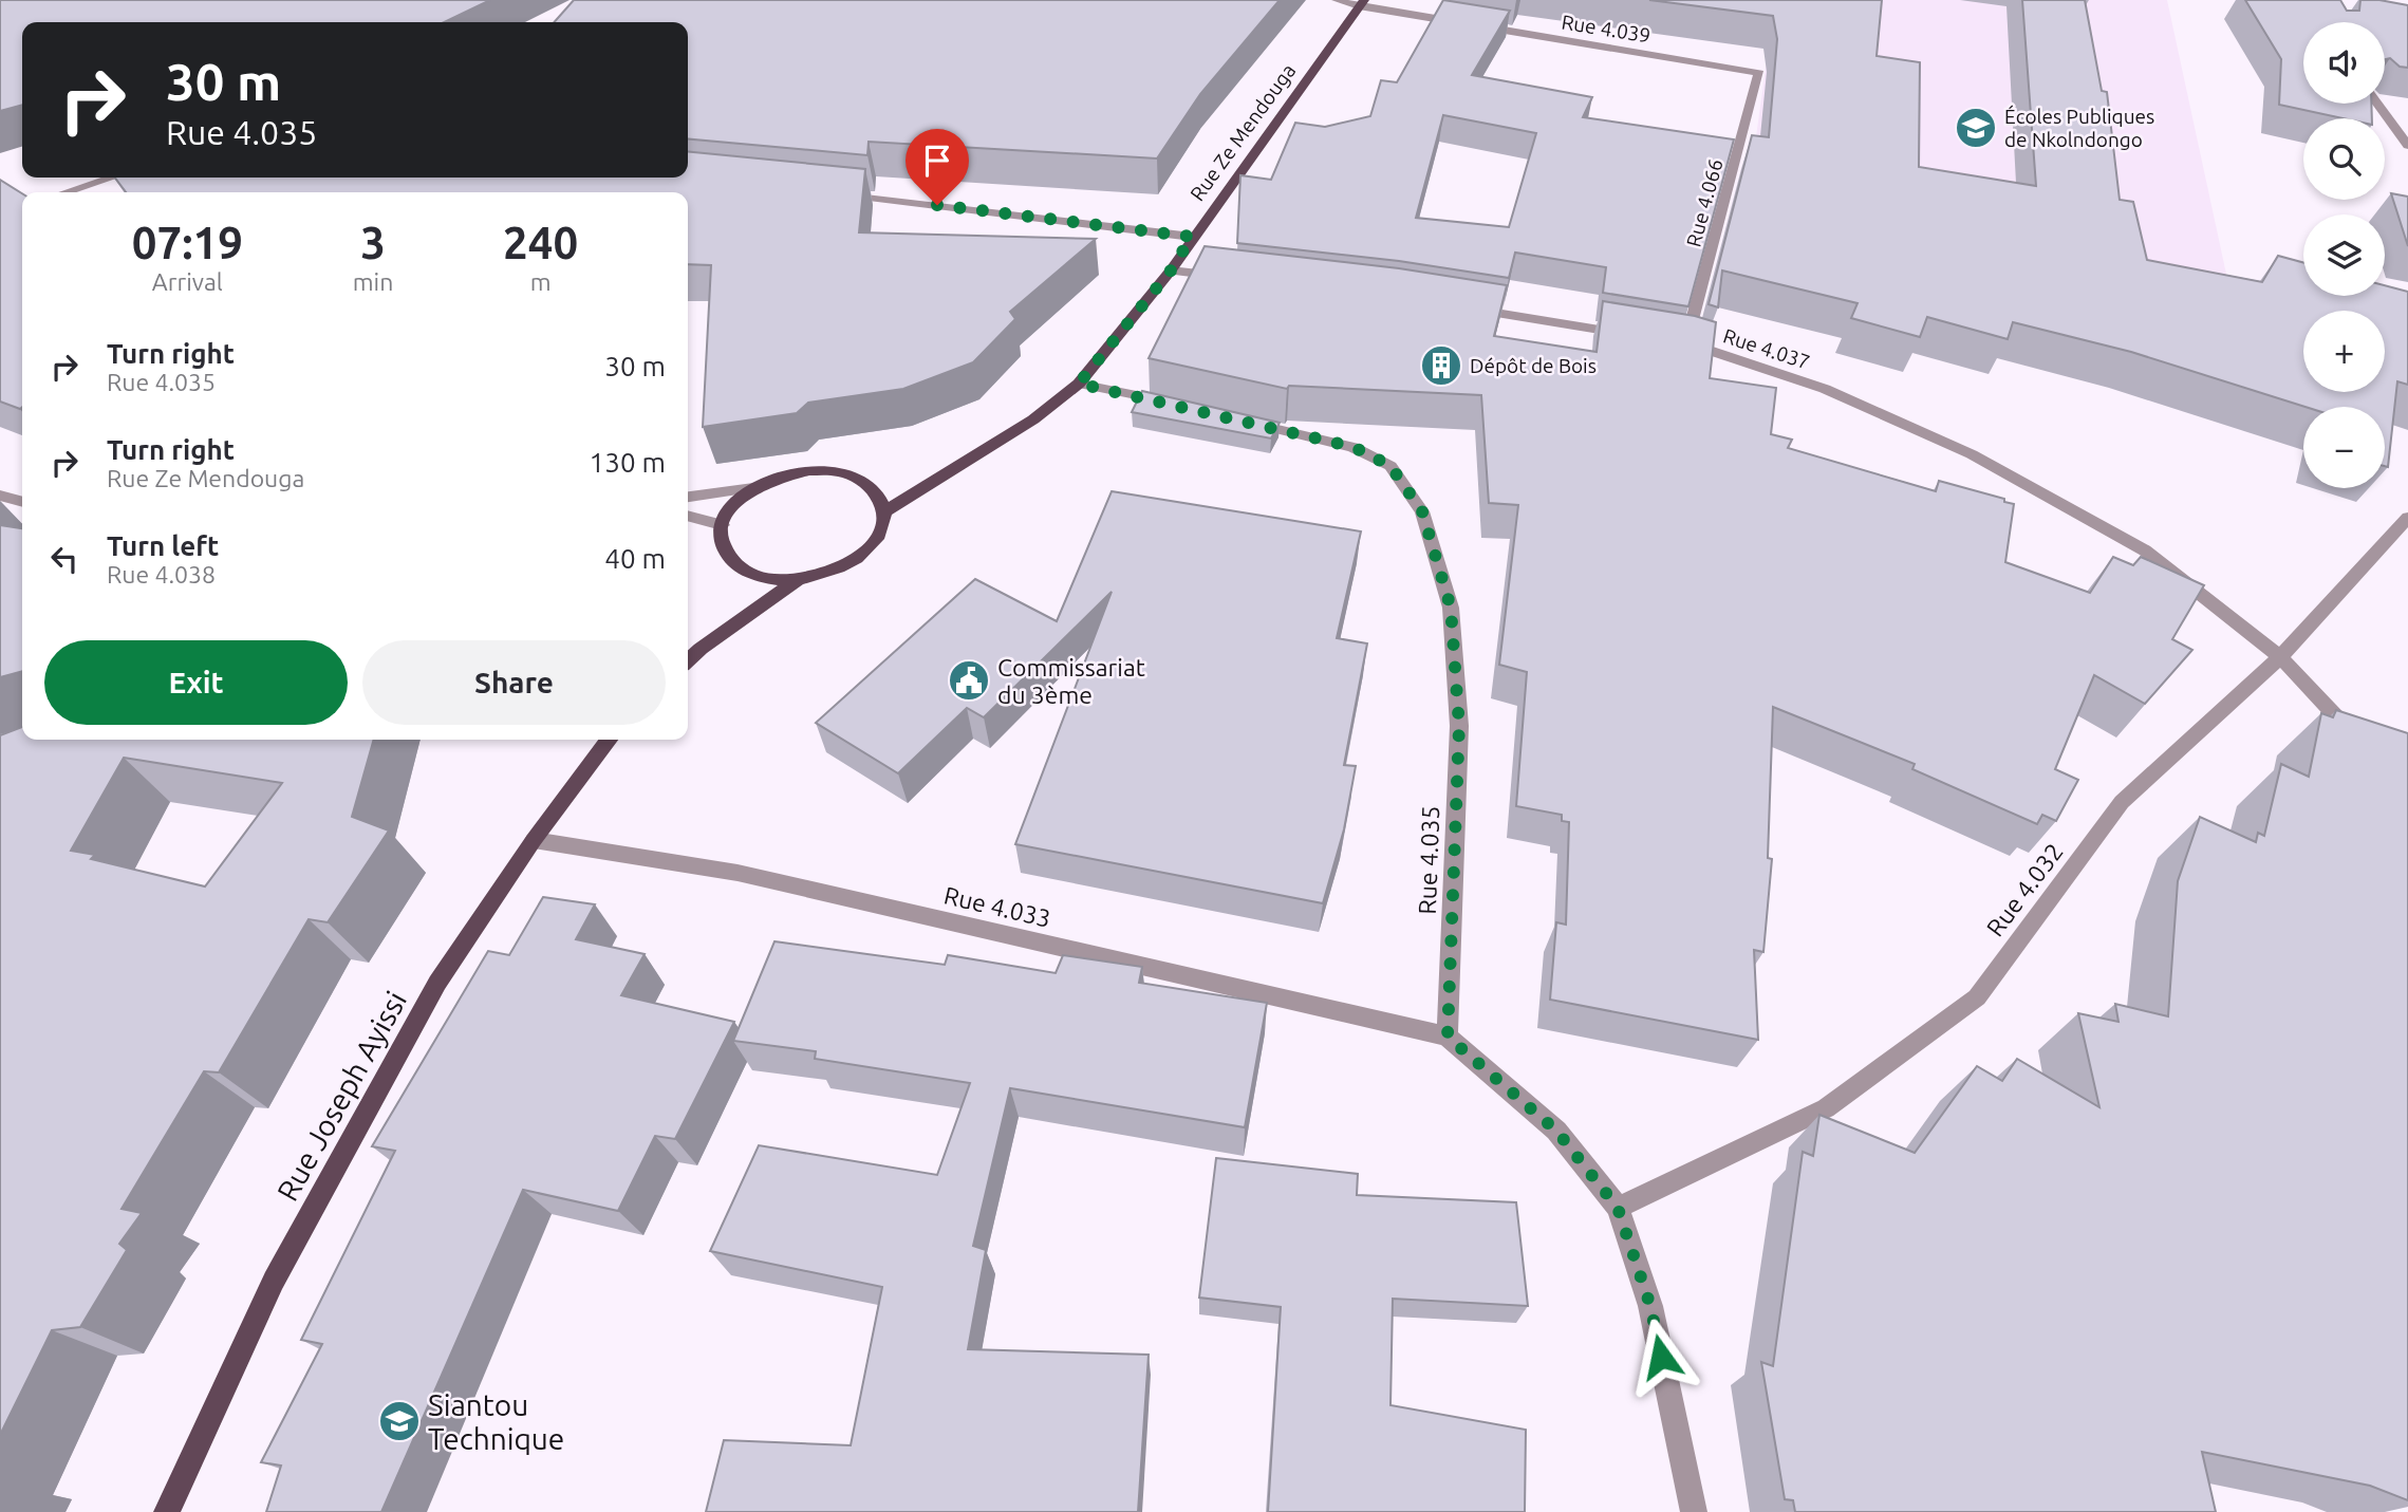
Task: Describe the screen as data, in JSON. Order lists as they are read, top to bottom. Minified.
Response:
{"streets":{"main road":["Rue Ze Mendouga","Rue Joseph Ayissi"],"street":["Rue 4.039","Rue 4.066","Rue 4.037","Rue 4.035","Rue 4.032","Rue 4.033"]},"crossings":[["Rue 4.039","Rue Ze Mendouga"],["Rue 4.039","Rue 4.066"],["Rue 4.066","Rue 4.037"],["Rue 4.037","Rue 4.032"],["Rue 4.035","Rue 4.033"],["Rue 4.033","Rue Joseph Ayissi"]],"places":{"school or university":["Écoles Publiques de Nkolndongo","Siantou Technique"],"building":["Dépôt de Bois"],"public building":["Commissariat du 3ème"]},"page":{"map_buttons":["+","−"],"turn":["30 m","Rue 4.035"],"eta":["07:19","Arrival","3","min","240","m"],"list":[{"name":"Turn right","note":"Rue 4.035","value":"30 m"},{"name":"Turn right","note":"Rue Ze Mendouga","value":"130 m"},{"name":"Turn left","note":"Rue 4.038","value":"40 m"}],"buttons":["Exit","Share"]}}
